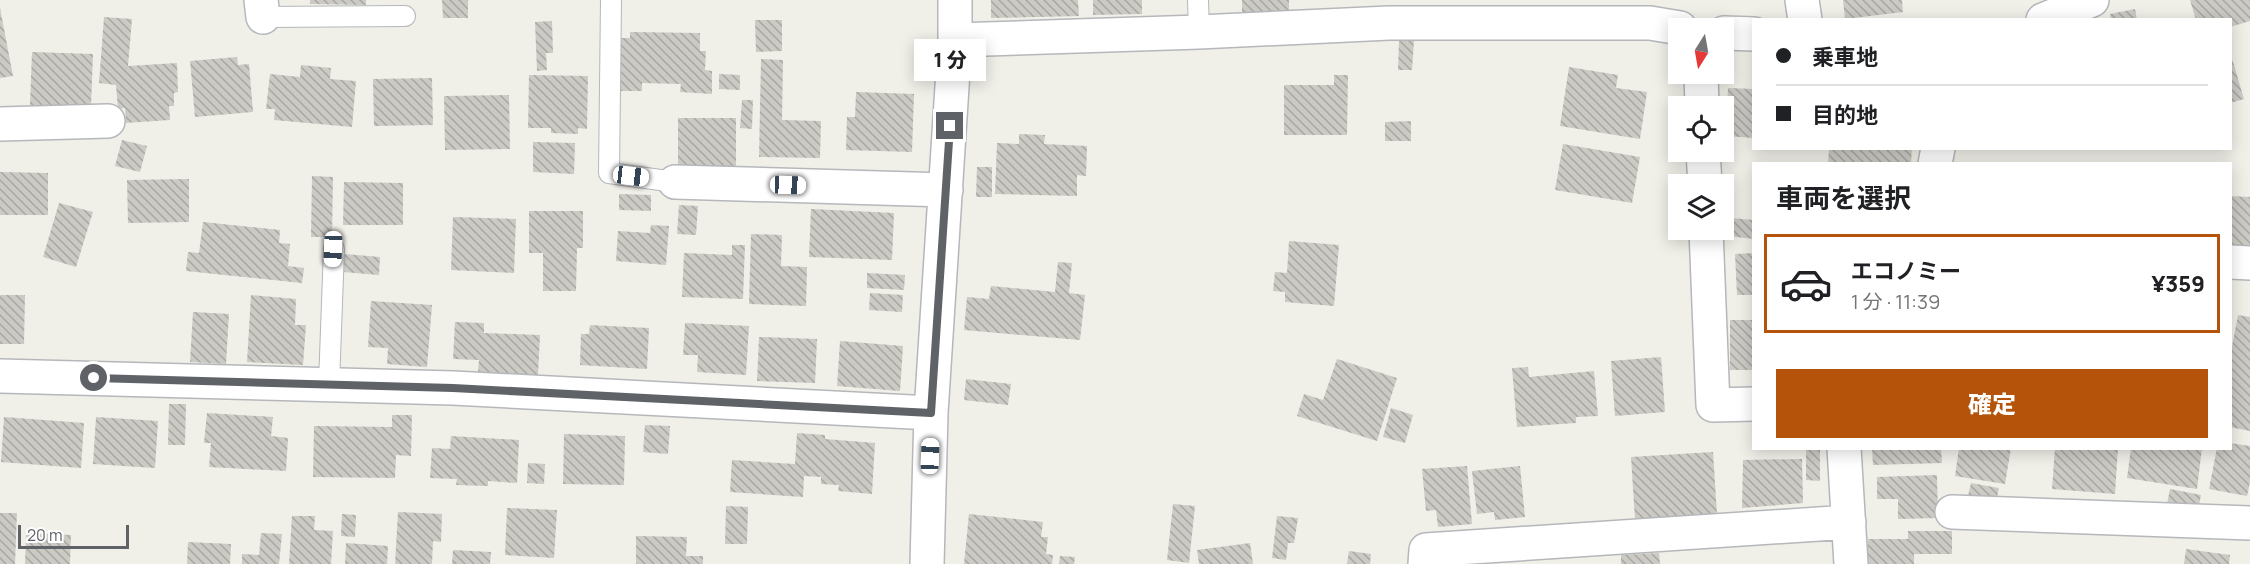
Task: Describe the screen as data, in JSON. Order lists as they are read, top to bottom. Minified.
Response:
{"scale_bar":"20 m","north":"bottom","page":{"banner":["乗車地","目的地"],"bubble":"1 分","heading":"車両を選択","list":[{"name":"エコノミー","note":"1 分 · 11:39","value":"¥359"}],"buttons":"確定","scale":"20 m"}}
